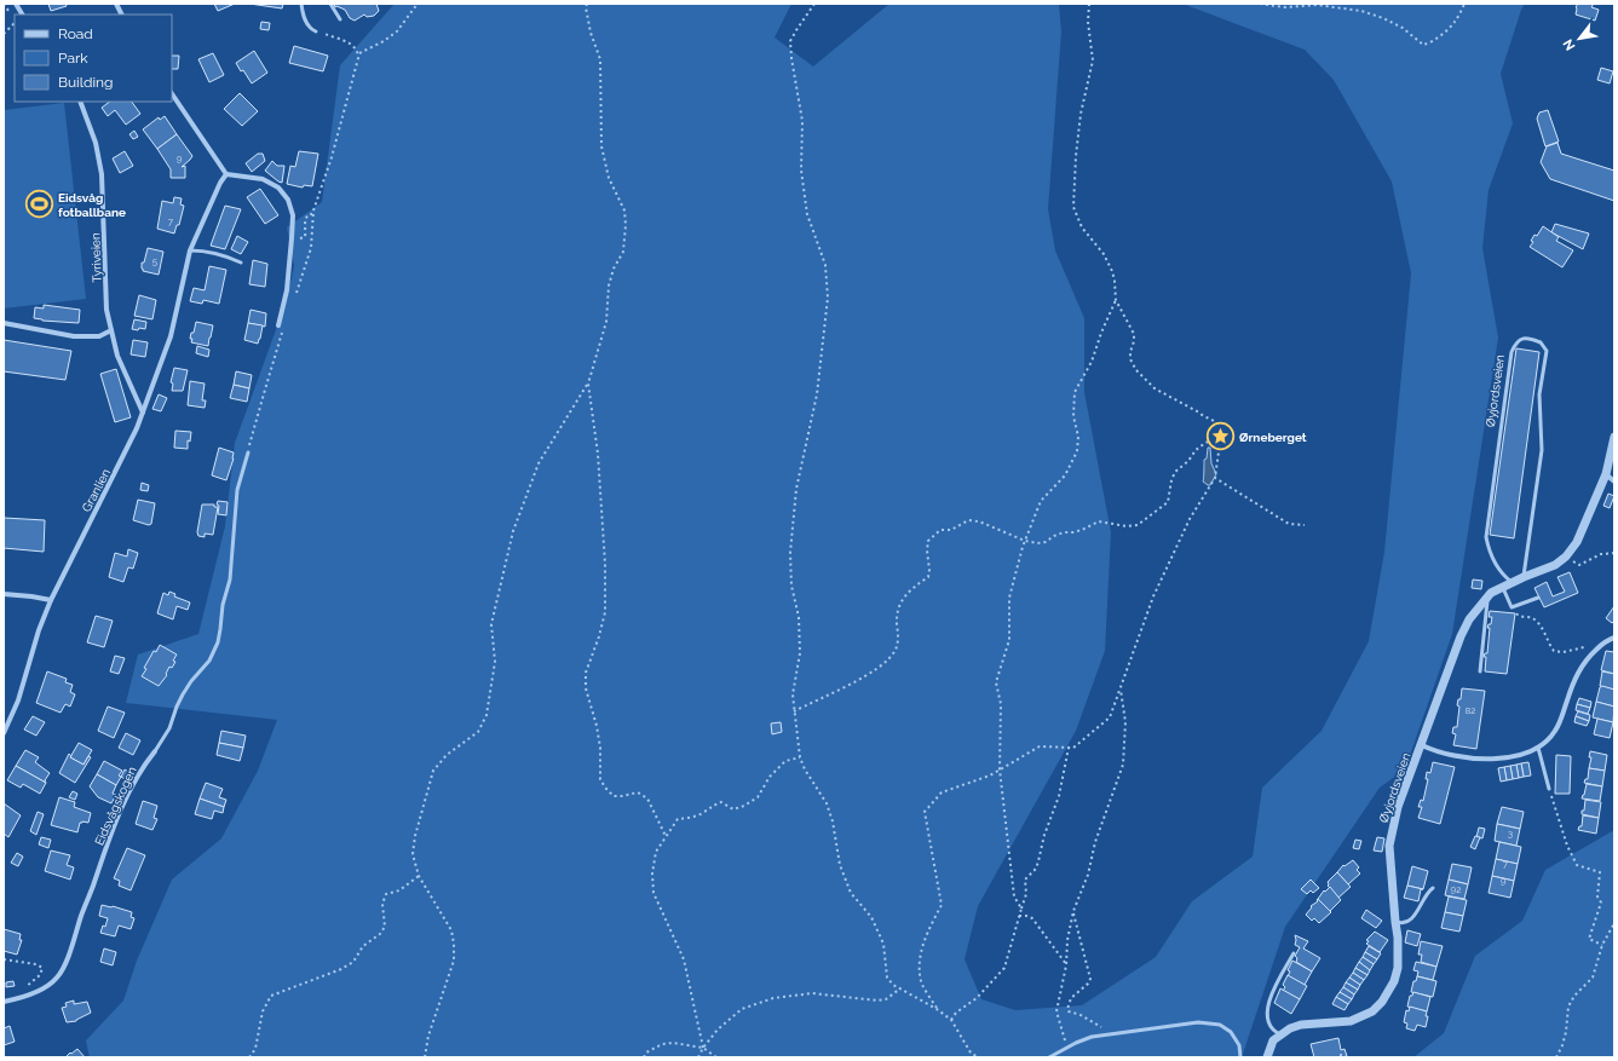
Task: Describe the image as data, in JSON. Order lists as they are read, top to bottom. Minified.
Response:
{"streets":{"street":["Tyriveien","Øyjordsveien","Granlien","Eidsvågskogen"]},"crossings":[["Tyriveien","Granlien"]],"places":{"sports":["Eidsvåg fotballbane"],"place":["Ørneberget"]},"house_numbers":["9","7","5","82","3","7","9","92"],"legend":["Road","Park","Building"],"north":"bottom left"}
